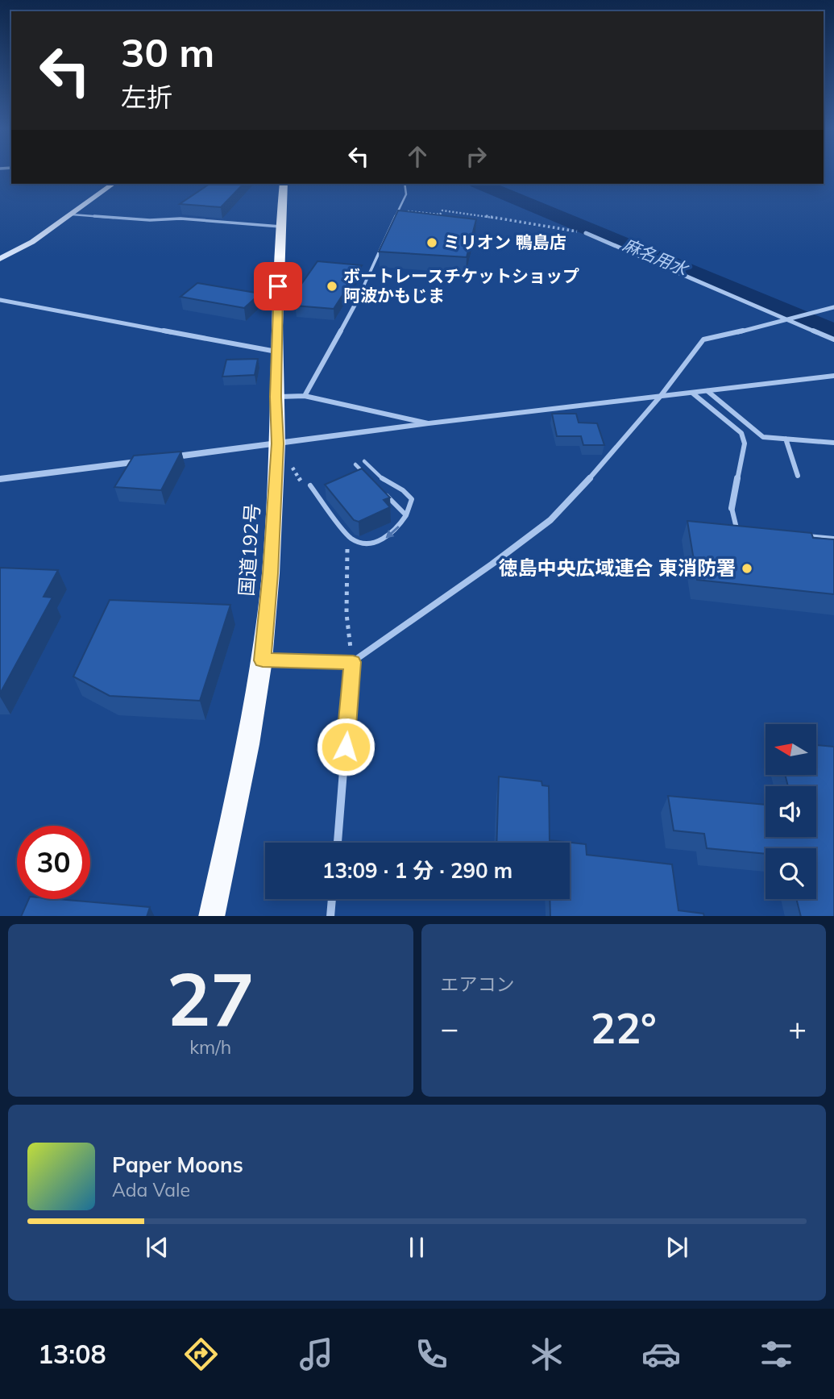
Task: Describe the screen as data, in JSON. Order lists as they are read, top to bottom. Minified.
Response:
{"streets":{"highway":["国道192号"]},"water":["麻名用水"],"places":["ミリオン 鴨島店","ボートレースチケットショップ 阿波かもじま","徳島中央広域連合 東消防署"],"north":"left","page":{"turn":["30 m","左折"],"limit":"30","trip":"13:09 · 1 分 · 290 m","tile":[["27","km/h"],"エアコン"],"heat":["−","22°","+"],"song":["Paper Moons","Ada Vale"],"tabs":"13:08"}}
